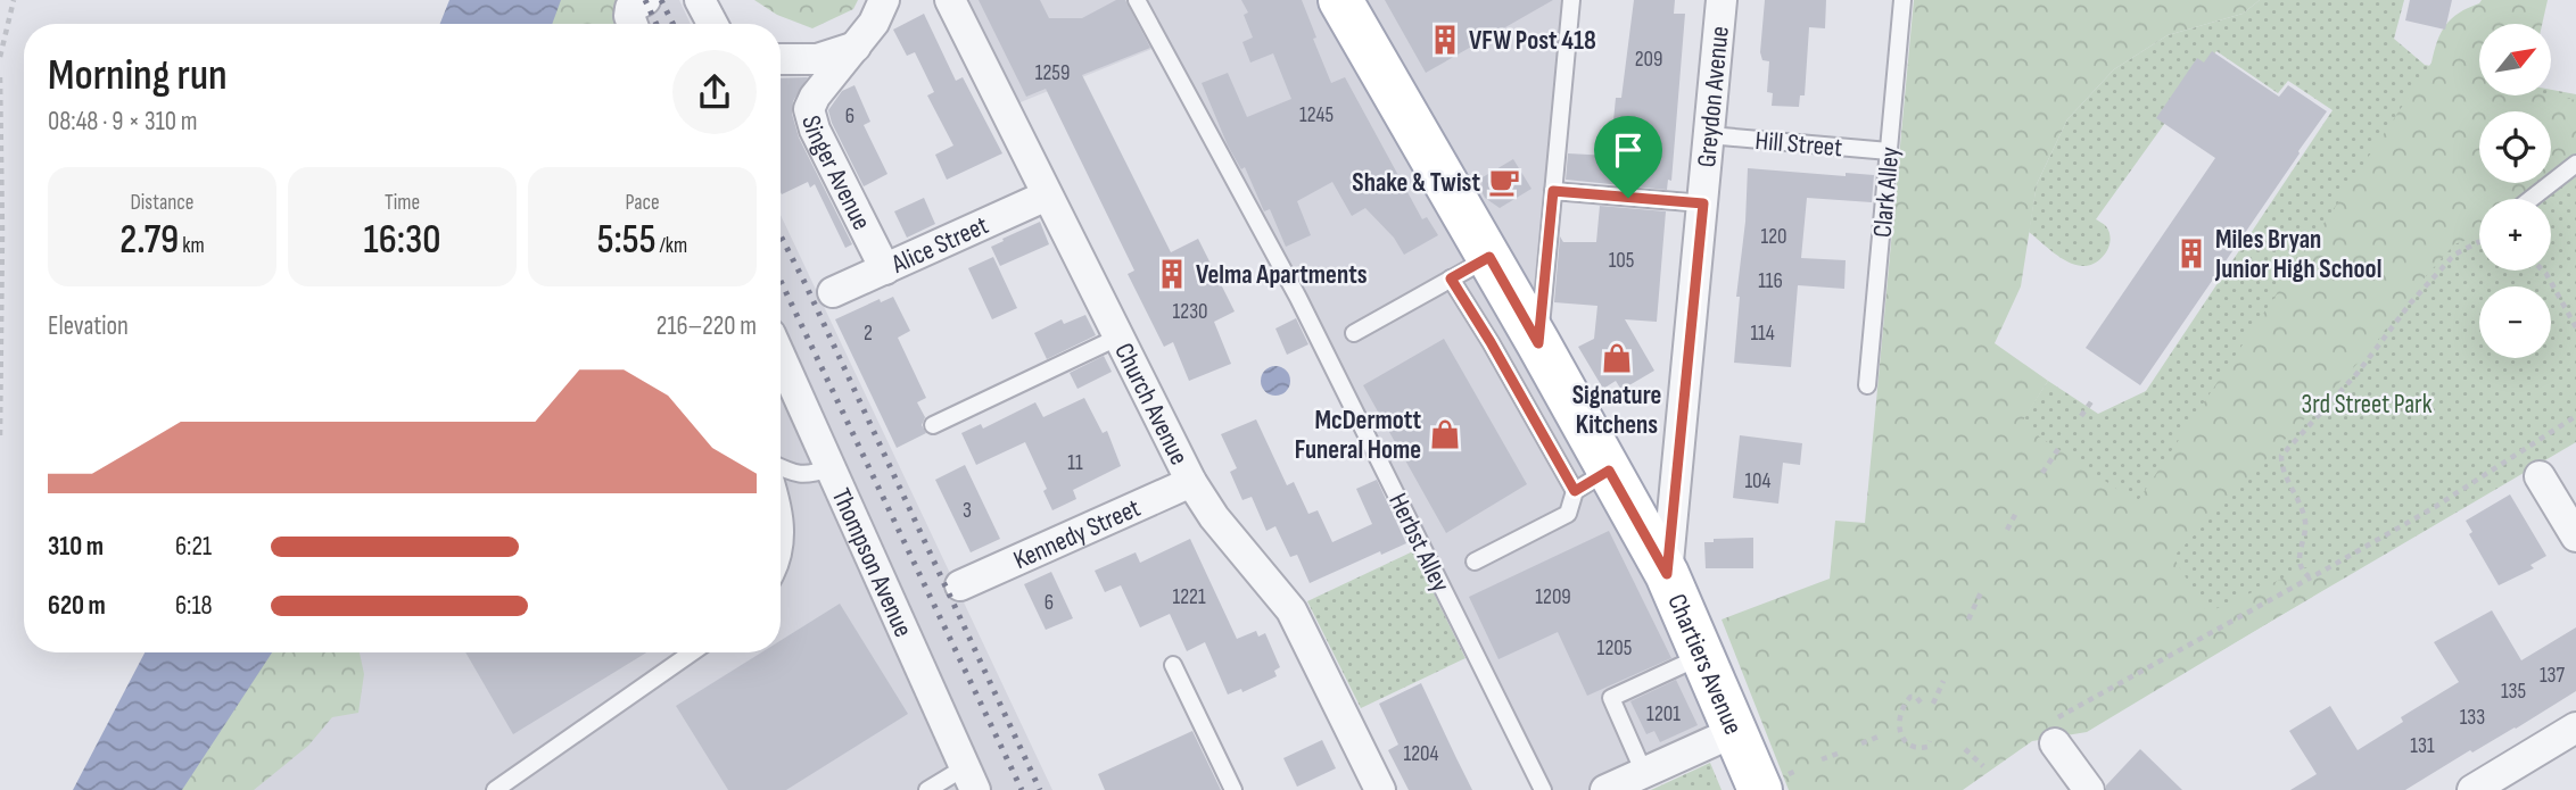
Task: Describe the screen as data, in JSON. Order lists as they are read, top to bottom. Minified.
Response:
{"streets":{"main road":["Chartiers Avenue"],"street":["Greydon Avenue","Singer Avenue","Alice Street","Church Avenue","Kennedy Street","Thompson Avenue"],"lane":["Hill Street","Clark Alley","Herbst Alley"]},"crossings":[["Greydon Avenue","Hill Street"],["Greydon Avenue","Chartiers Avenue"],["Hill Street","Clark Alley"],["Singer Avenue","Alice Street"],["Alice Street","Church Avenue"],["Church Avenue","Kennedy Street"]],"parks":["3rd Street Park"],"places":{"building":["VFW Post 418","Miles Bryan Junior High School","Velma Apartments"],"cafe":["Shake & Twist"],"shop":["Signature Kitchens","McDermott Funeral Home"]},"house_numbers":["209","1259","1245","6","120","105","116","1230","2","114","11","104","3","1221","1209","6","1205","137","135","1201","133","131","1204"],"north":"top right","page":{"map_buttons":["+","−"],"heading":["Morning run","08:48 · 9 × 310 m"],"stats":[["Distance","2.79 km"],["Time","16:30"],["Pace","5:55 /km"]],"chart":["Elevation","216–220 m"],"list":[{"name":"310 m","note":"6:21"},{"name":"620 m","note":"6:18"}]}}
